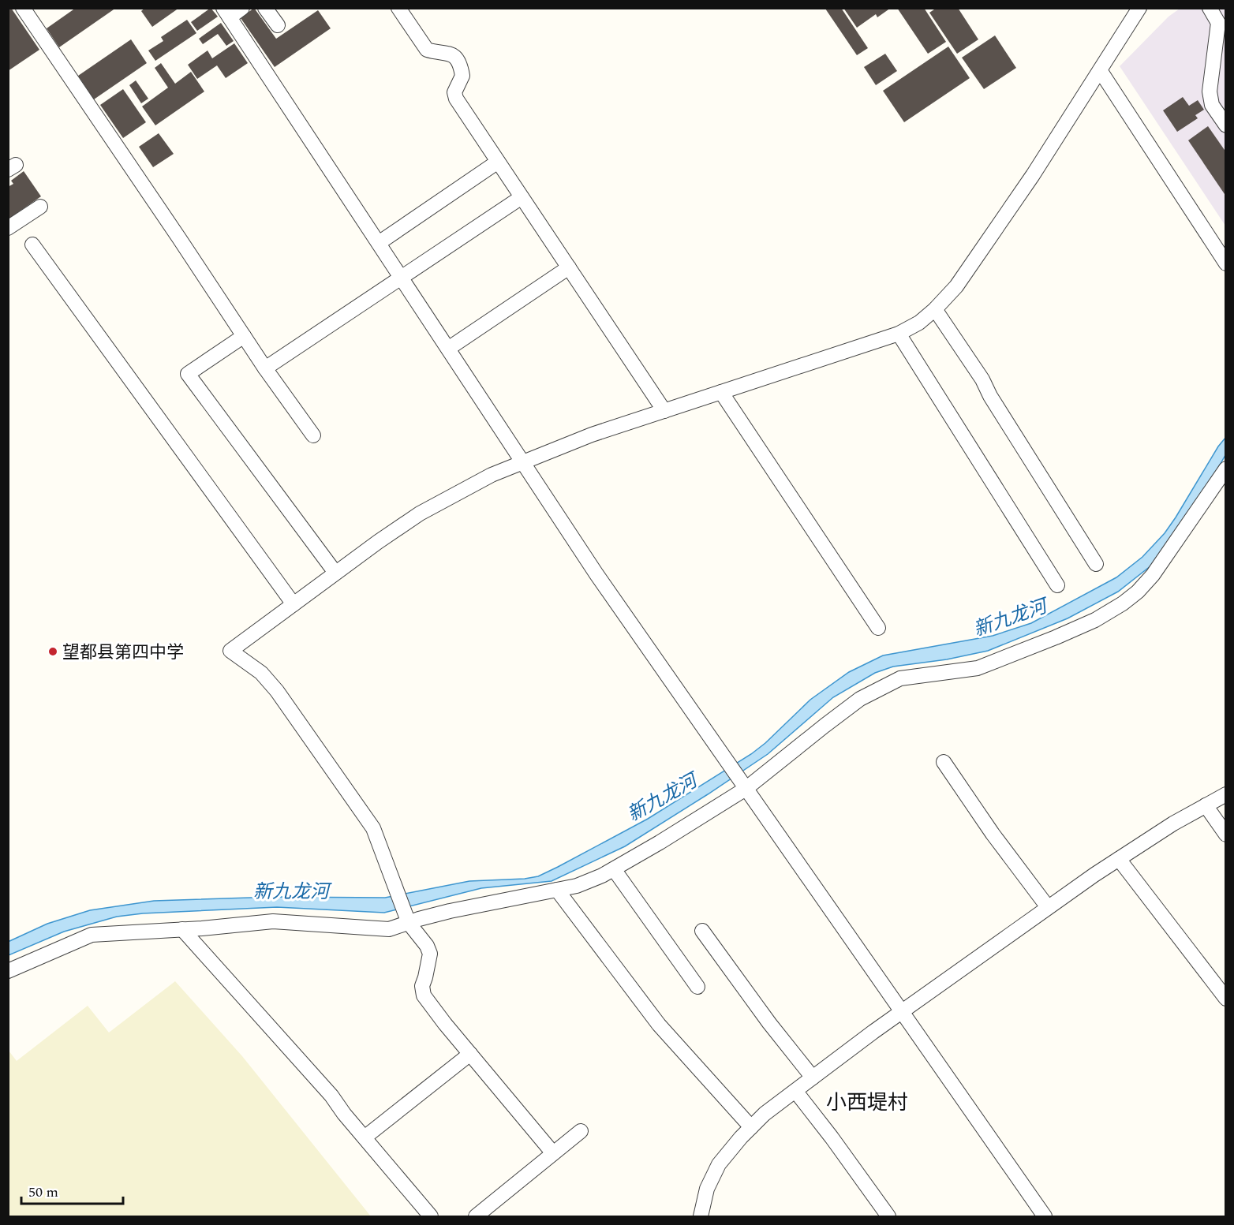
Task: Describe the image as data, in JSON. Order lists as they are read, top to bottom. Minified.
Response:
{"districts":["小西堤村"],"water":["新九龙河"],"places":["望都县第四中学"],"scale_bar":"50 m"}
